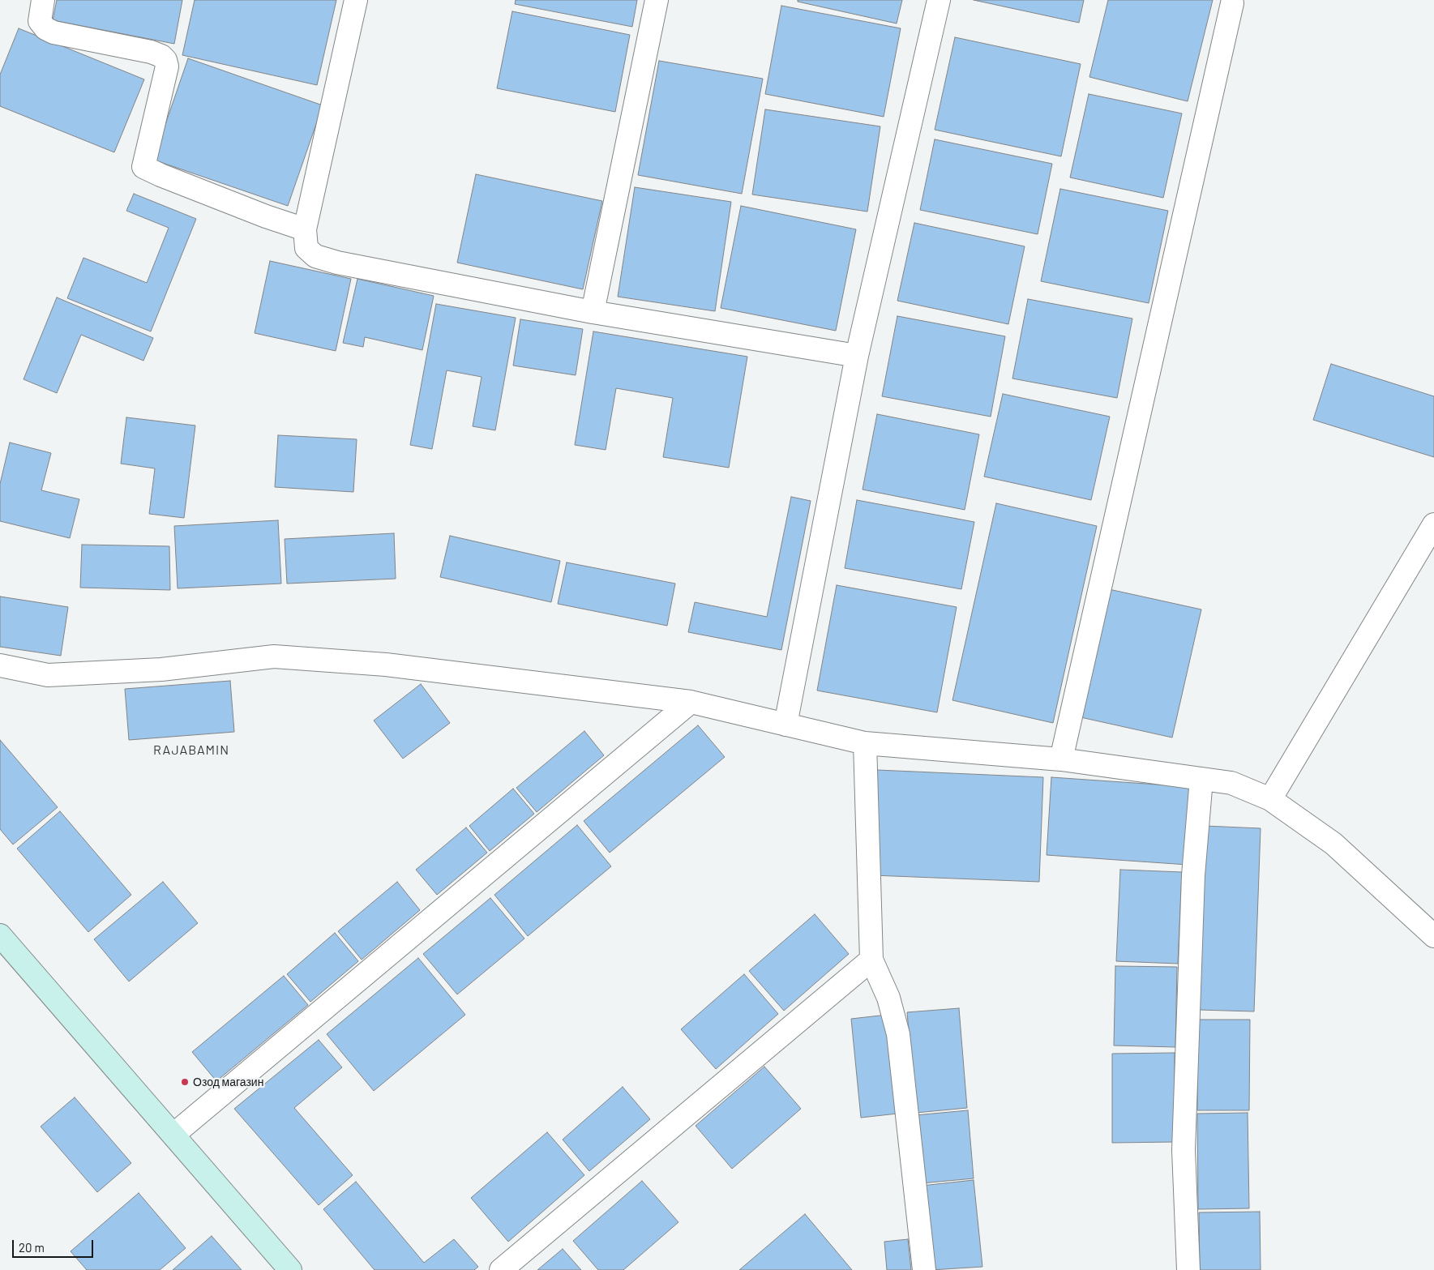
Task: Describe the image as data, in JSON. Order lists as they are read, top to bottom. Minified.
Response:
{"districts":["RAJABAMIN"],"places":["Озод магазин"],"scale_bar":"20 m"}
